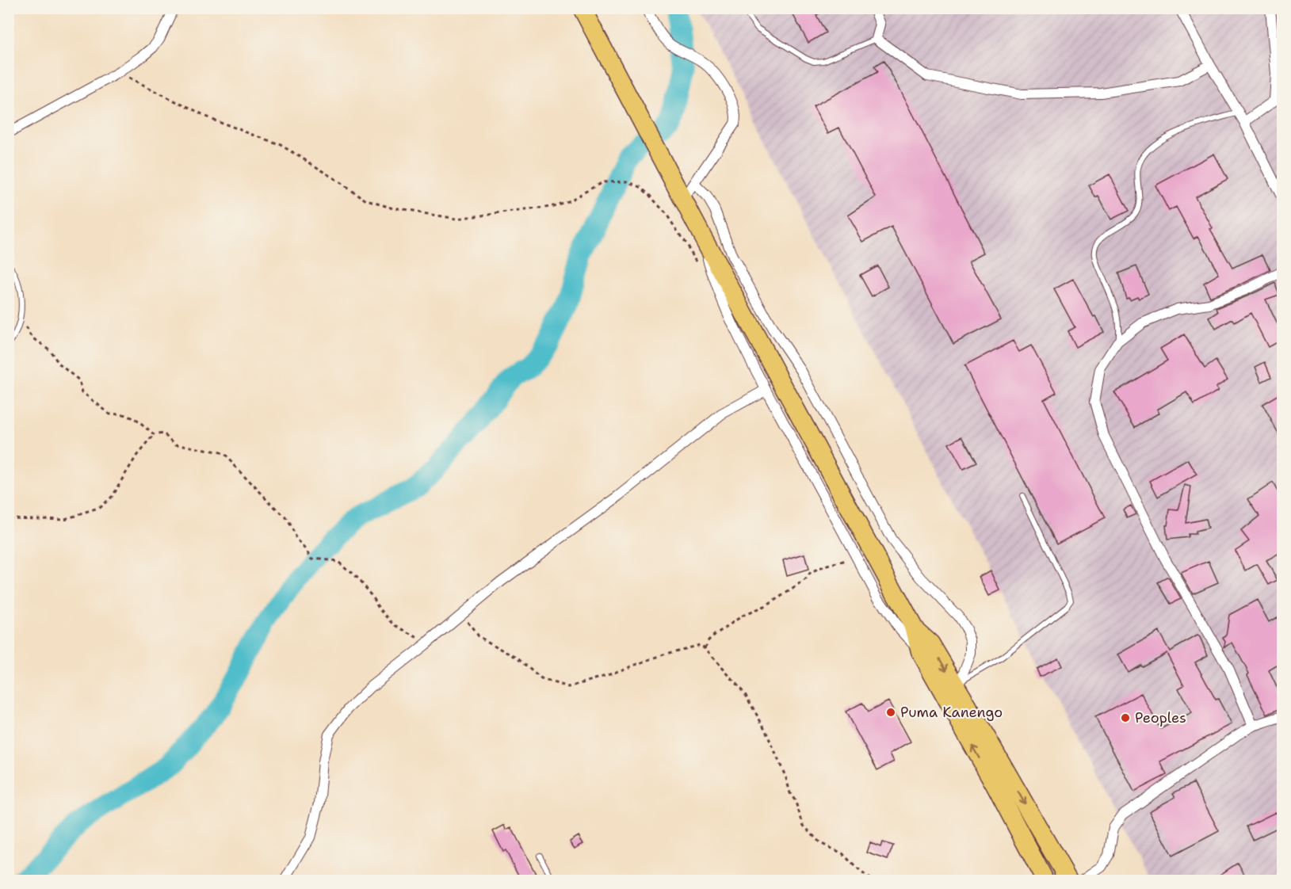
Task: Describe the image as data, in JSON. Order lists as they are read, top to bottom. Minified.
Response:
{"places":["Puma Kanengo","Peoples"]}
